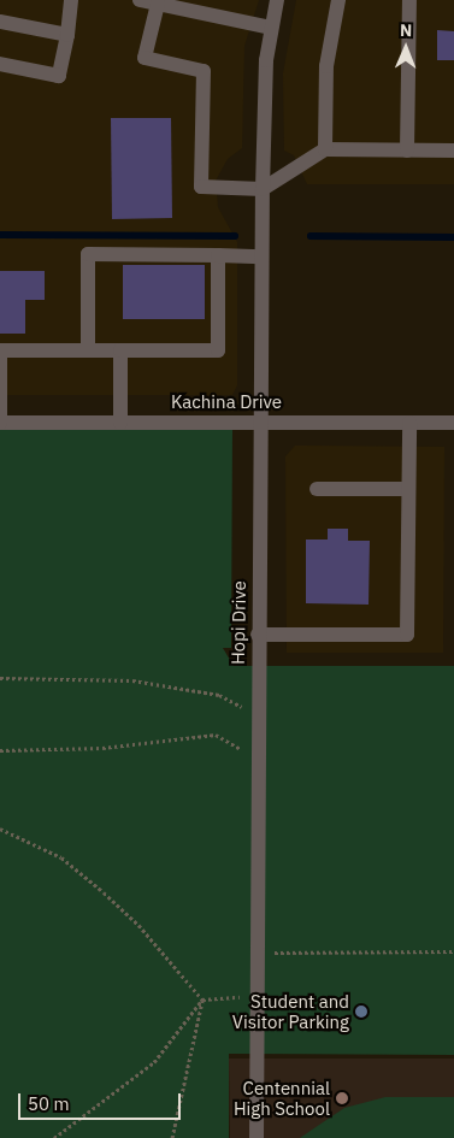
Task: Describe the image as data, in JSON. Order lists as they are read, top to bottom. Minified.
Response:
{"streets":{"street":["Kachina Drive","Hopi Drive"]},"crossings":[["Kachina Drive","Hopi Drive"]],"places":["Student and Visitor Parking","Centennial High School"],"scale_bar":"50 m","north":"top"}
